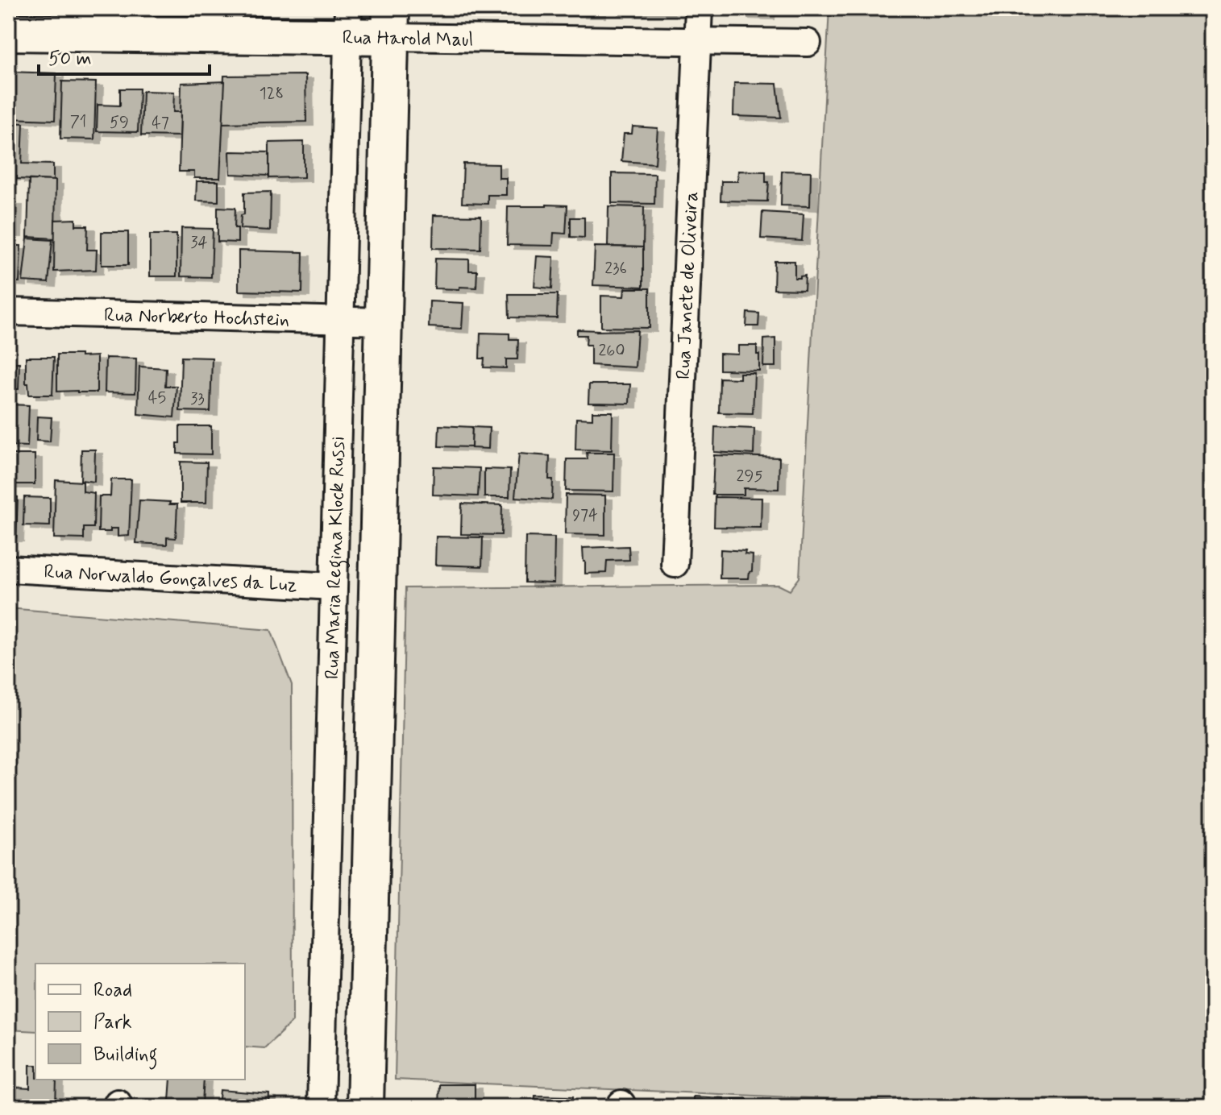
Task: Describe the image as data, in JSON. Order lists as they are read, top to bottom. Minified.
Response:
{"streets":{"street":["Rua Harold Maul","Rua Janete de Oliveira","Rua Norberto Hochstein","Rua Maria Regina Klock Russi","Rua Norwaldo Gonçalves da Luz"]},"crossings":[["Rua Harold Maul","Rua Janete de Oliveira"],["Rua Harold Maul","Rua Maria Regina Klock Russi"],["Rua Norberto Hochstein","Rua Maria Regina Klock Russi"],["Rua Maria Regina Klock Russi","Rua Norwaldo Gonçalves da Luz"]],"house_numbers":["128","71","59","47","34","236","260","45","33","295","974"],"legend":["Road","Park","Building"],"scale_bar":"50 m"}
